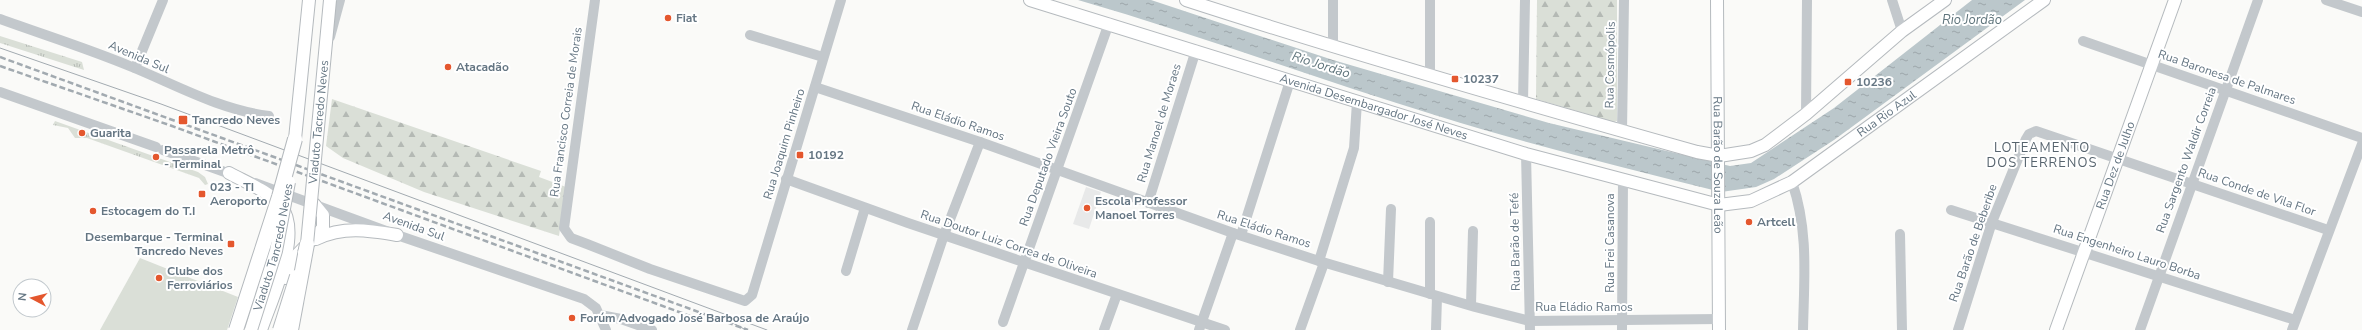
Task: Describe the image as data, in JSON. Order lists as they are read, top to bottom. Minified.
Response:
{"streets":{"main road":["Avenida Desembargador José Neves","Rua Rio Azul","Viaduto Tacredo Neves","Rua Barão de Souza Leão","Rua Dez de Julho","Viaduto Tancredo Neves"],"street":["Avenida Sul","Rua Cosmópolis","Rua Baronesa de Palmares","Rua Francisco Correia de Morais","Rua Eládio Ramos","Rua Manoel de Moraes","Rua Joaquim Pinheiro","Rua Deputado Vieira Souto","Rua Sargento Waldir Correia","Rua Conde de Vila Flor","Rua Barão de Tefé","Rua Frei Casanova","Rua Barão de Beberibe","Rua Doutor Luiz Correa de Oliveira","Rua Engenheiro Lauro Borba"]},"crossings":[["Rua Baronesa de Palmares","Rua Sargento Waldir Correia"],["Rua Baronesa de Palmares","Rua Dez de Julho"],["Avenida Desembargador José Neves","Rua Rio Azul"],["Avenida Desembargador José Neves","Rua Manoel de Moraes"],["Avenida Desembargador José Neves","Rua Deputado Vieira Souto"],["Avenida Desembargador José Neves","Rua Barão de Souza Leão"],["Avenida Desembargador José Neves","Rua Barão de Tefé"],["Avenida Desembargador José Neves","Rua Frei Casanova"],["Rua Francisco Correia de Morais","Rua Joaquim Pinheiro"],["Rua Rio Azul","Rua Barão de Souza Leão"],["Rua Eládio Ramos","Rua Manoel de Moraes"],["Rua Eládio Ramos","Rua Joaquim Pinheiro"],["Rua Eládio Ramos","Rua Deputado Vieira Souto"],["Rua Eládio Ramos","Rua Barão de Souza Leão"],["Rua Eládio Ramos","Rua Barão de Tefé"],["Rua Eládio Ramos","Rua Frei Casanova"],["Viaduto Tacredo Neves","Viaduto Tancredo Neves"],["Rua Joaquim Pinheiro","Rua Doutor Luiz Correa de Oliveira"],["Rua Deputado Vieira Souto","Rua Doutor Luiz Correa de Oliveira"],["Rua Sargento Waldir Correia","Rua Conde de Vila Flor"],["Rua Sargento Waldir Correia","Rua Engenheiro Lauro Borba"],["Rua Dez de Julho","Rua Conde de Vila Flor"],["Rua Dez de Julho","Rua Engenheiro Lauro Borba"],["Rua Conde de Vila Flor","Rua Barão de Beberibe"],["Rua Barão de Beberibe","Rua Engenheiro Lauro Borba"]],"districts":["LOTEAMENTO DOS TERRENOS"],"water":["Rio Jordão"],"places":{"other":["Fiat","Atacadão","Guarita","Passarela Metrô - Terminal","Escola Professor Manoel Torres","Estocagem do T.I","Artcell","Clube dos Ferroviários","Forúm Advogado José Barbosa de Araújo"],"transit":["10237","10236","Tancredo Neves","10192","023 - TI Aeroporto","Desembarque - Terminal Tancredo Neves"]},"north":"left"}
